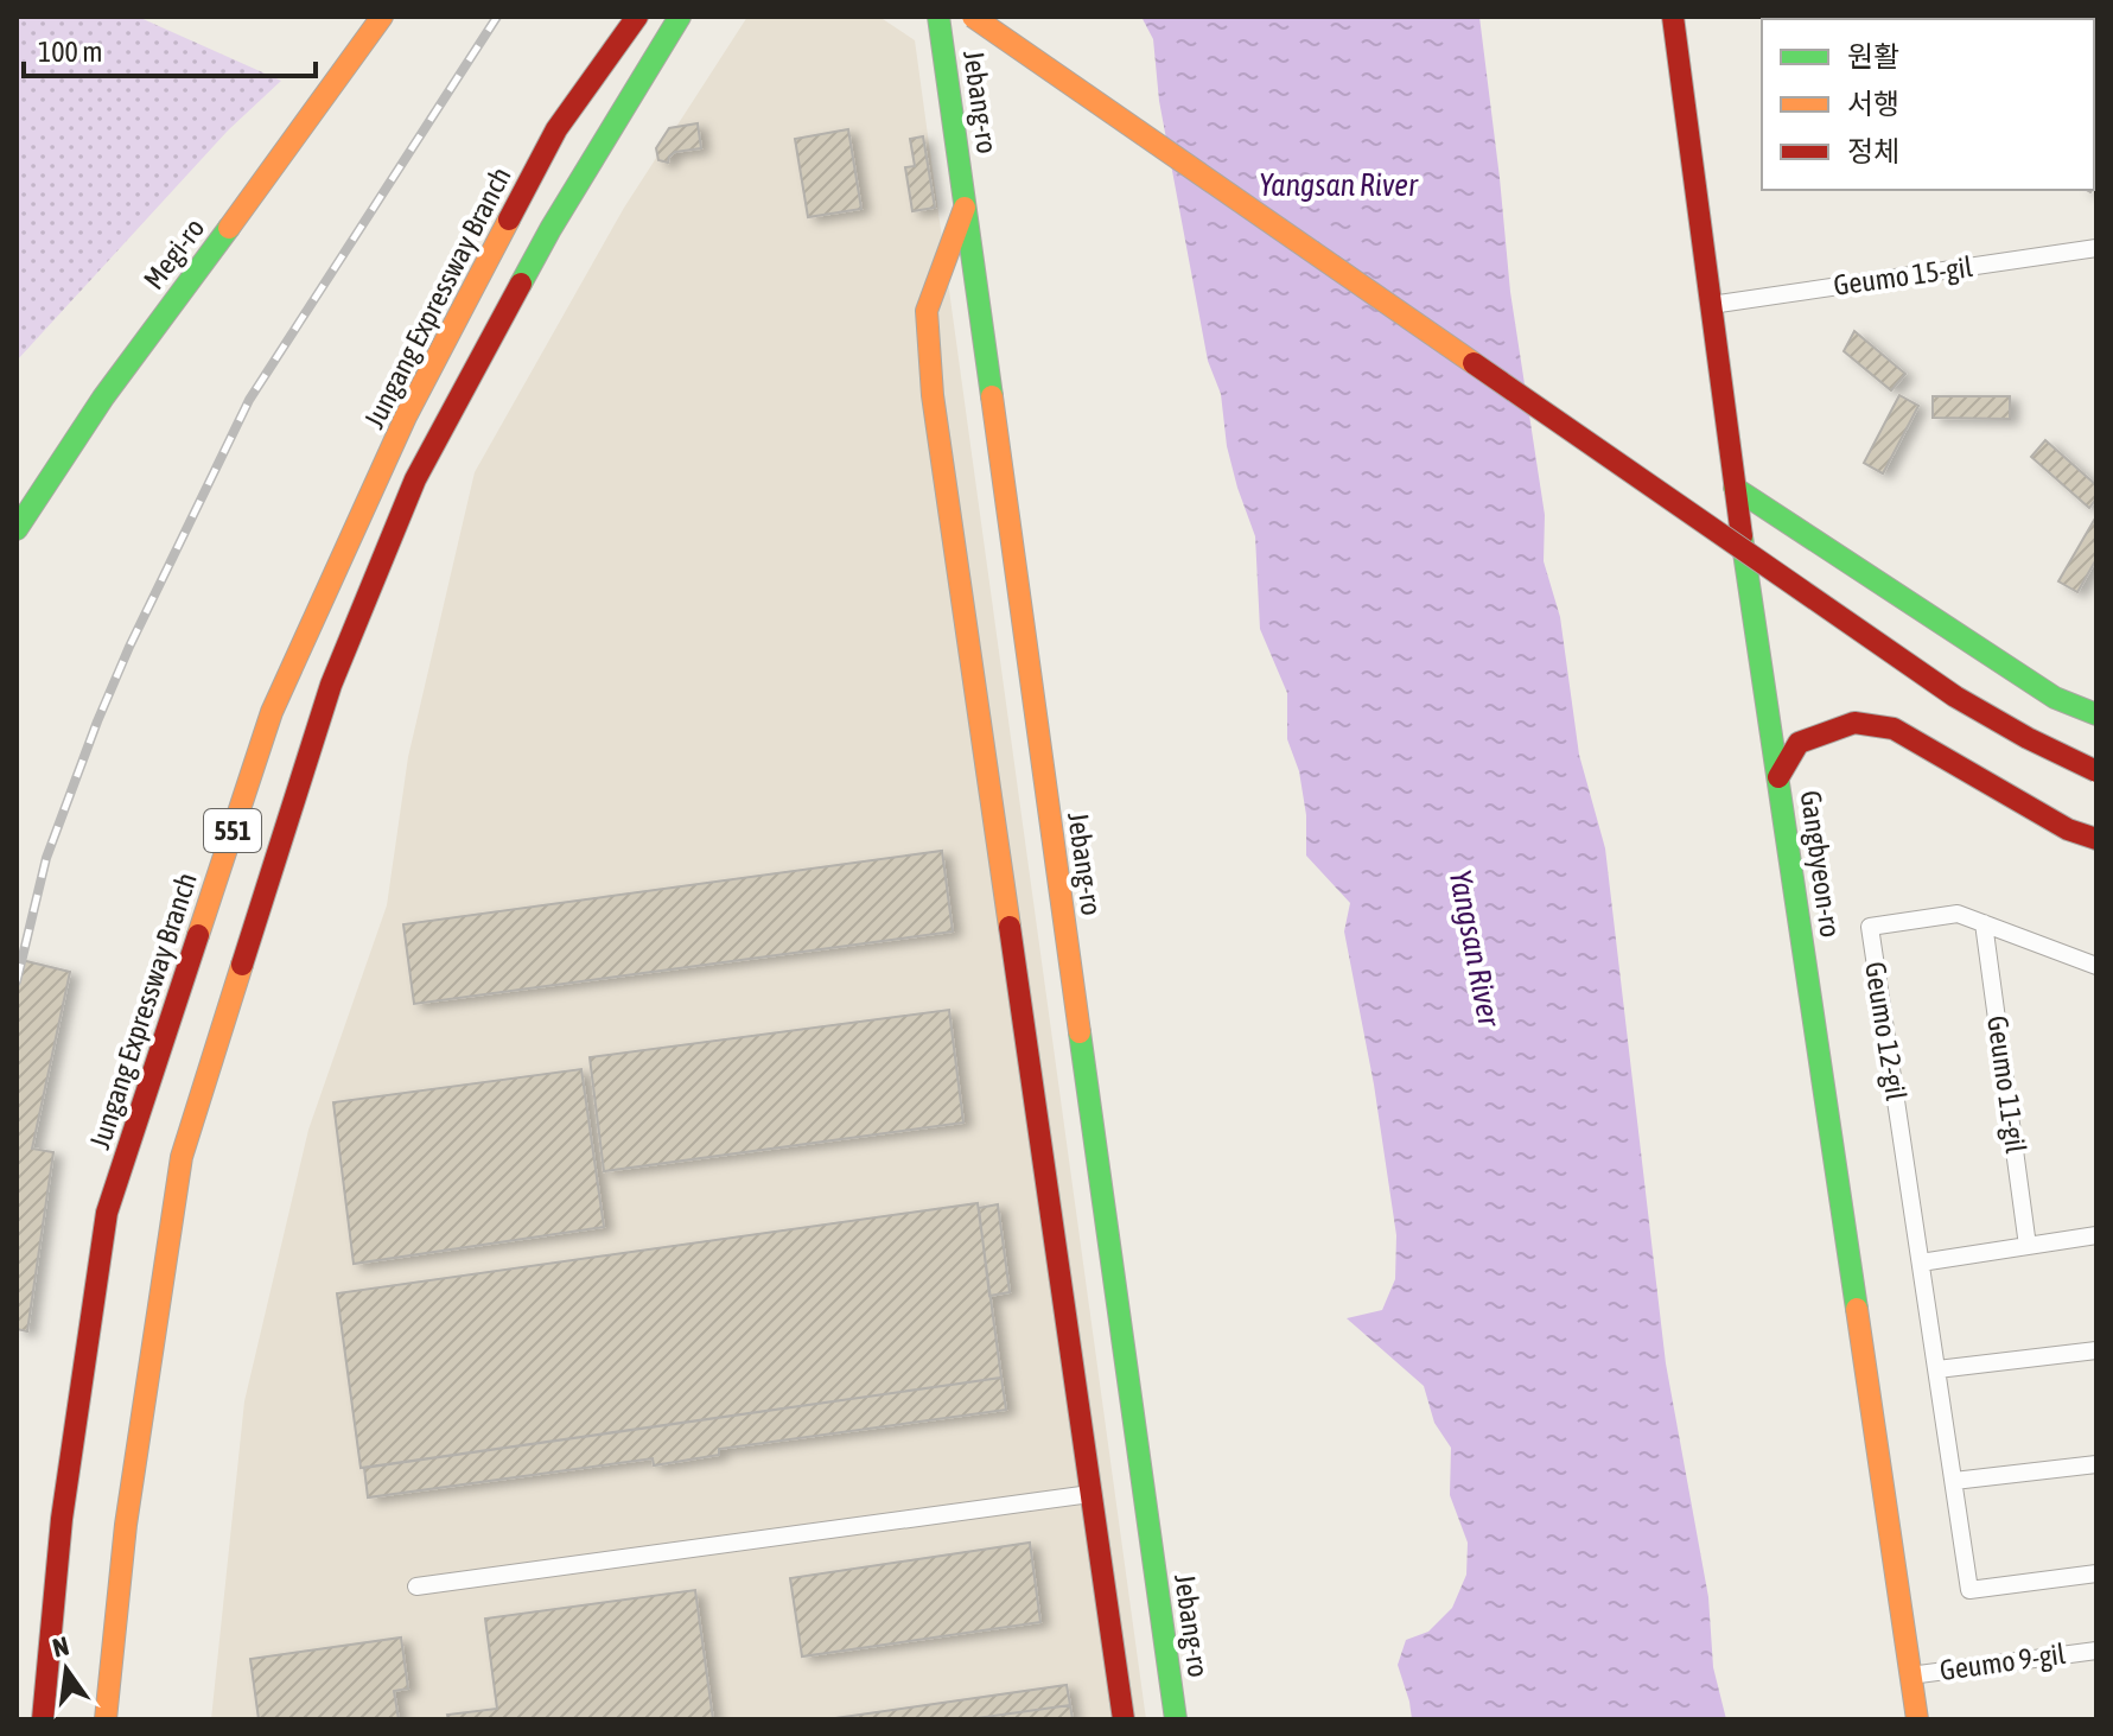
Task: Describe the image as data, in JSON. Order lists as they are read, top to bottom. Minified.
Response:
{"streets":{"main road":["Jebang-ro","Megi-ro","Jungang Expressway Branch","551","Gangbyeon-ro"],"street":["Geumo 15-gil","Geumo 12-gil","Geumo 11-gil","Geumo 9-gil"]},"crossings":[["Geumo 15-gil","Gangbyeon-ro"],["Gangbyeon-ro","Geumo 9-gil"],["Geumo 12-gil","Geumo 11-gil"]],"water":["Yangsan River"],"legend":["원활","서행","정체"],"scale_bar":"100 m","north":"top"}
